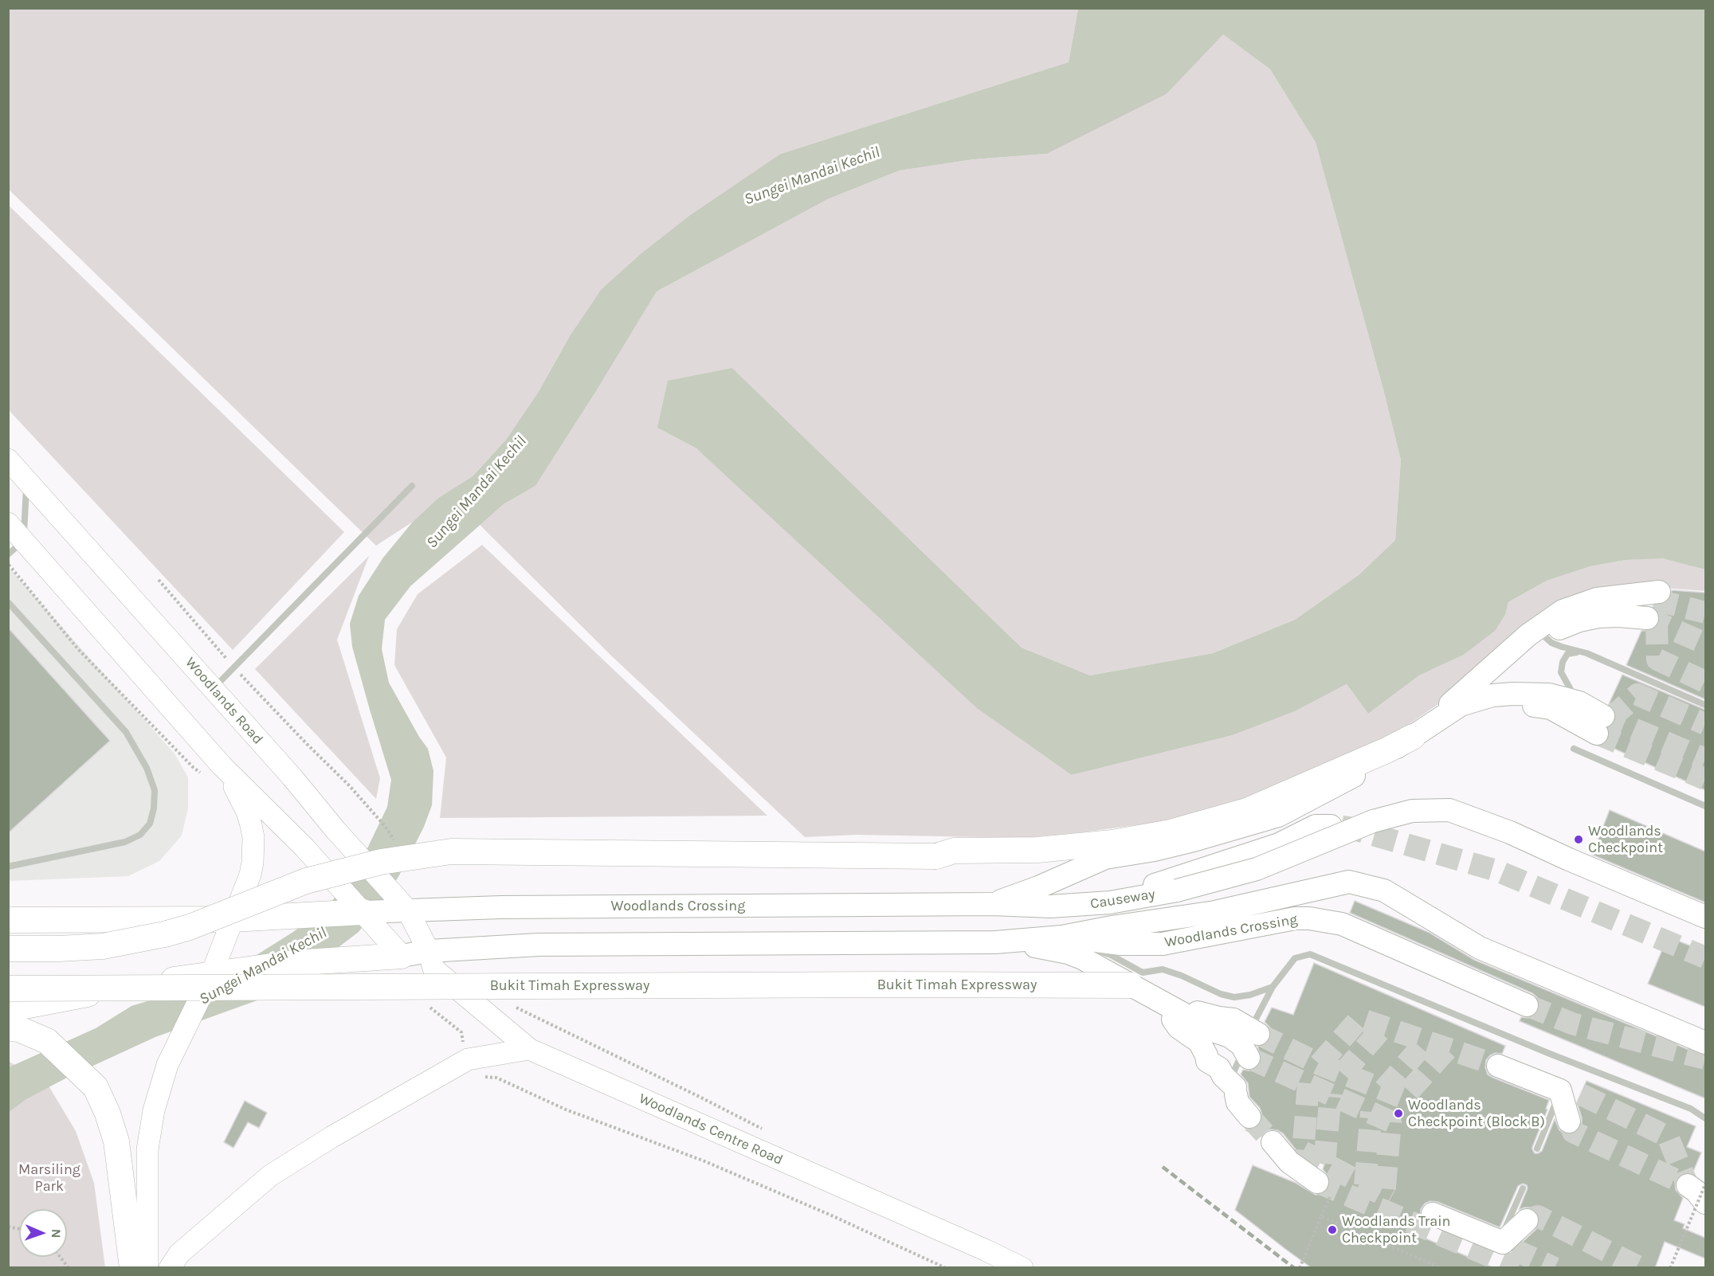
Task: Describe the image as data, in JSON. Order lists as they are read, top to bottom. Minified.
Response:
{"streets":{"highway":["Causeway","Woodlands Crossing","Bukit Timah Expressway"],"main road":["Woodlands Road","Woodlands Centre Road"]},"crossings":[["Woodlands Road","Woodlands Crossing"],["Woodlands Road","Woodlands Centre Road"],["Causeway","Woodlands Crossing"],["Woodlands Crossing","Bukit Timah Expressway"],["Woodlands Crossing","Woodlands Centre Road"]],"water":["Sungei Mandai Kechil"],"parks":["Marsiling Park"],"places":["Woodlands Checkpoint","Woodlands Checkpoint (Block B)","Woodlands Train Checkpoint"],"north":"right"}
